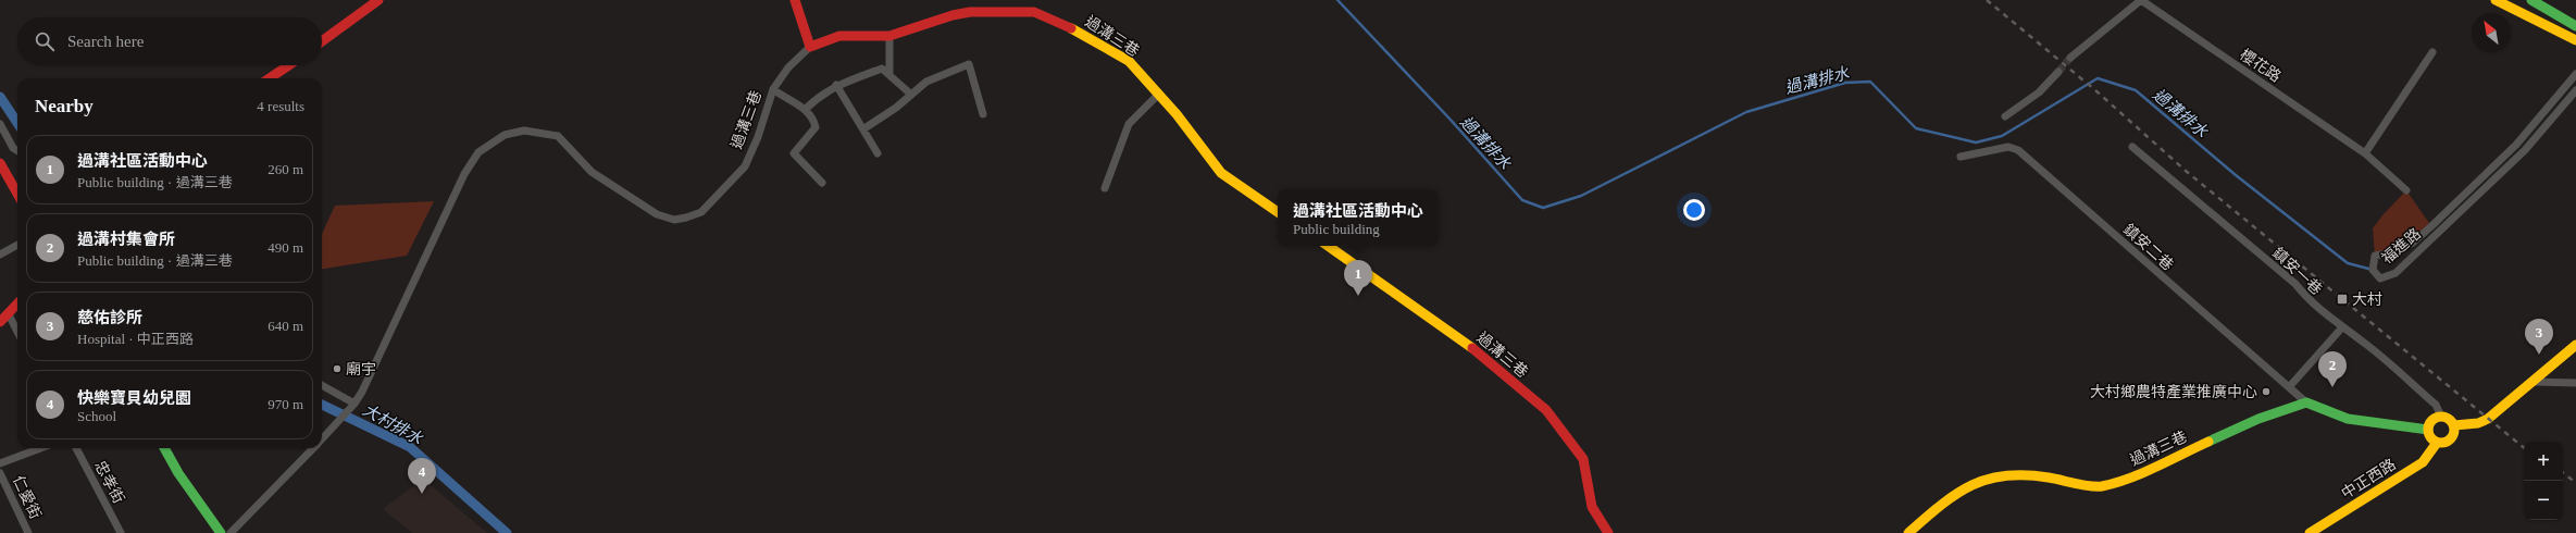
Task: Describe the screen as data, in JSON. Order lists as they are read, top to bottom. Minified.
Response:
{"streets":{"street":["過溝三巷","櫻花路","福進路","鎮安二巷","鎮安一巷","中正西路","忠孝街","仁愛街"]},"crossings":[["過溝三巷","鎮安二巷"],["鎮安一巷","中正西路"]],"water":["過溝排水","大村排水"],"places":{"transit":["大村"],"other":["廟宇","大村鄉農特產業推廣中心"]},"north":"top left","page":{"search":"Search here","heading":["Nearby","4 results"],"list":[{"mark":"1","name":"過溝社區活動中心","note":"Public building · 過溝三巷","value":"260 m"},{"mark":"2","name":"過溝村集會所","note":"Public building · 過溝三巷","value":"490 m"},{"mark":"3","name":"慈佑診所","note":"Hospital · 中正西路","value":"640 m"},{"mark":"4","name":"快樂寶貝幼兒園","note":"School","value":"970 m"}],"popup":["過溝社區活動中心","Public building"],"pins":["1","3","2","4"],"map_buttons":["+","−"]}}
